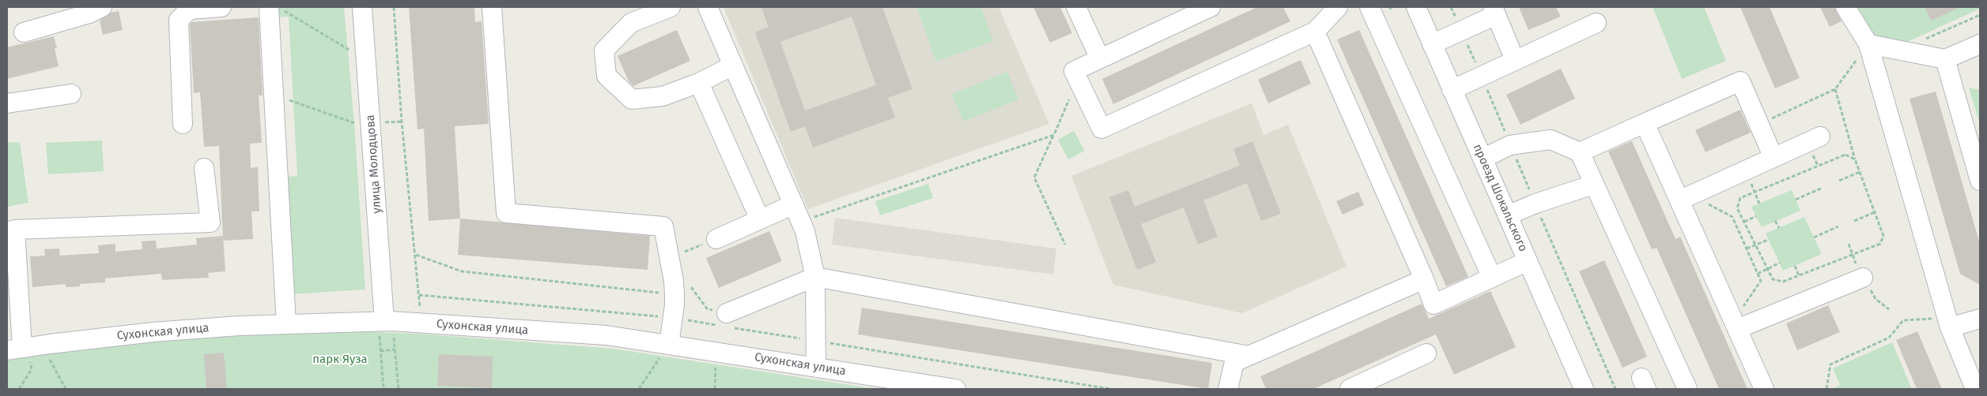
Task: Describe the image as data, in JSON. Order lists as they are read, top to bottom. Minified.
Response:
{"streets":{"street":["улица Молодцова","проезд Шокальского","Сухонская улица"]},"crossings":[["улица Молодцова","Сухонская улица"]],"parks":["парк Яуза"]}
